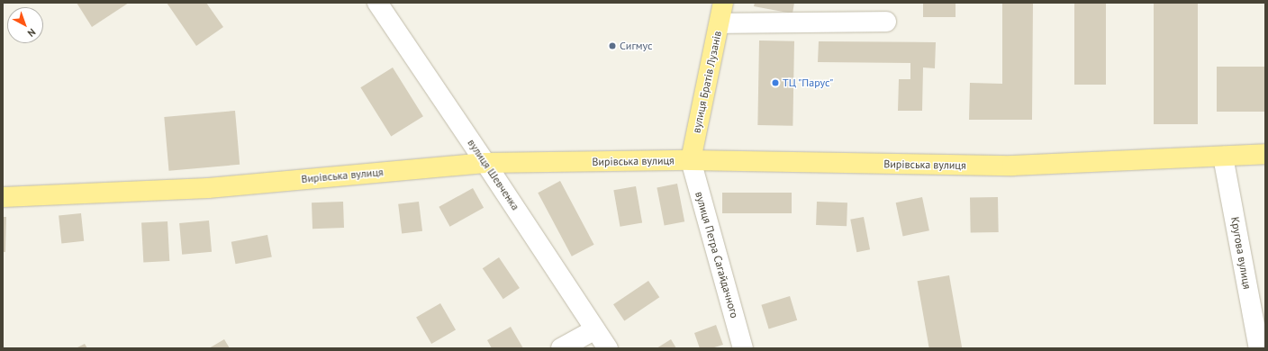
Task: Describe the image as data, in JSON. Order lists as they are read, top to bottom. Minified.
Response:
{"streets":{"main road":["вулиця Братів Лузанів","Вирівська вулиця"],"street":["вулиця Шевченка","Кругова вулиця","вулиця Петра Сагайдачного"]},"crossings":[["вулиця Братів Лузанів","Вирівська вулиця"],["вулиця Братів Лузанів","вулиця Петра Сагайдачного"],["Вирівська вулиця","вулиця Шевченка"],["Вирівська вулиця","Кругова вулиця"],["Вирівська вулиця","вулиця Петра Сагайдачного"]],"places":["Сигмус","ТЦ \"Парус\""],"north":"bottom right"}
